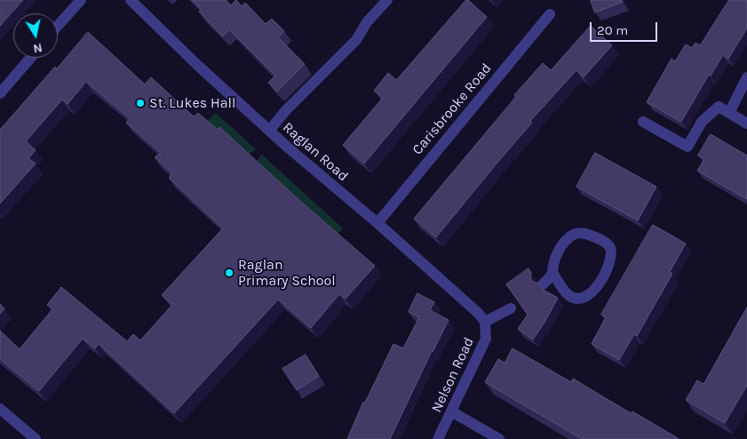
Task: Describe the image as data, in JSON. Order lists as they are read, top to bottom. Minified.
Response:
{"streets":{"street":["Carisbrooke Road","Raglan Road","Nelson Road"]},"crossings":[["Carisbrooke Road","Raglan Road"],["Raglan Road","Nelson Road"]],"places":["St. Lukes Hall","Raglan Primary School"],"scale_bar":"20 m","north":"bottom"}
